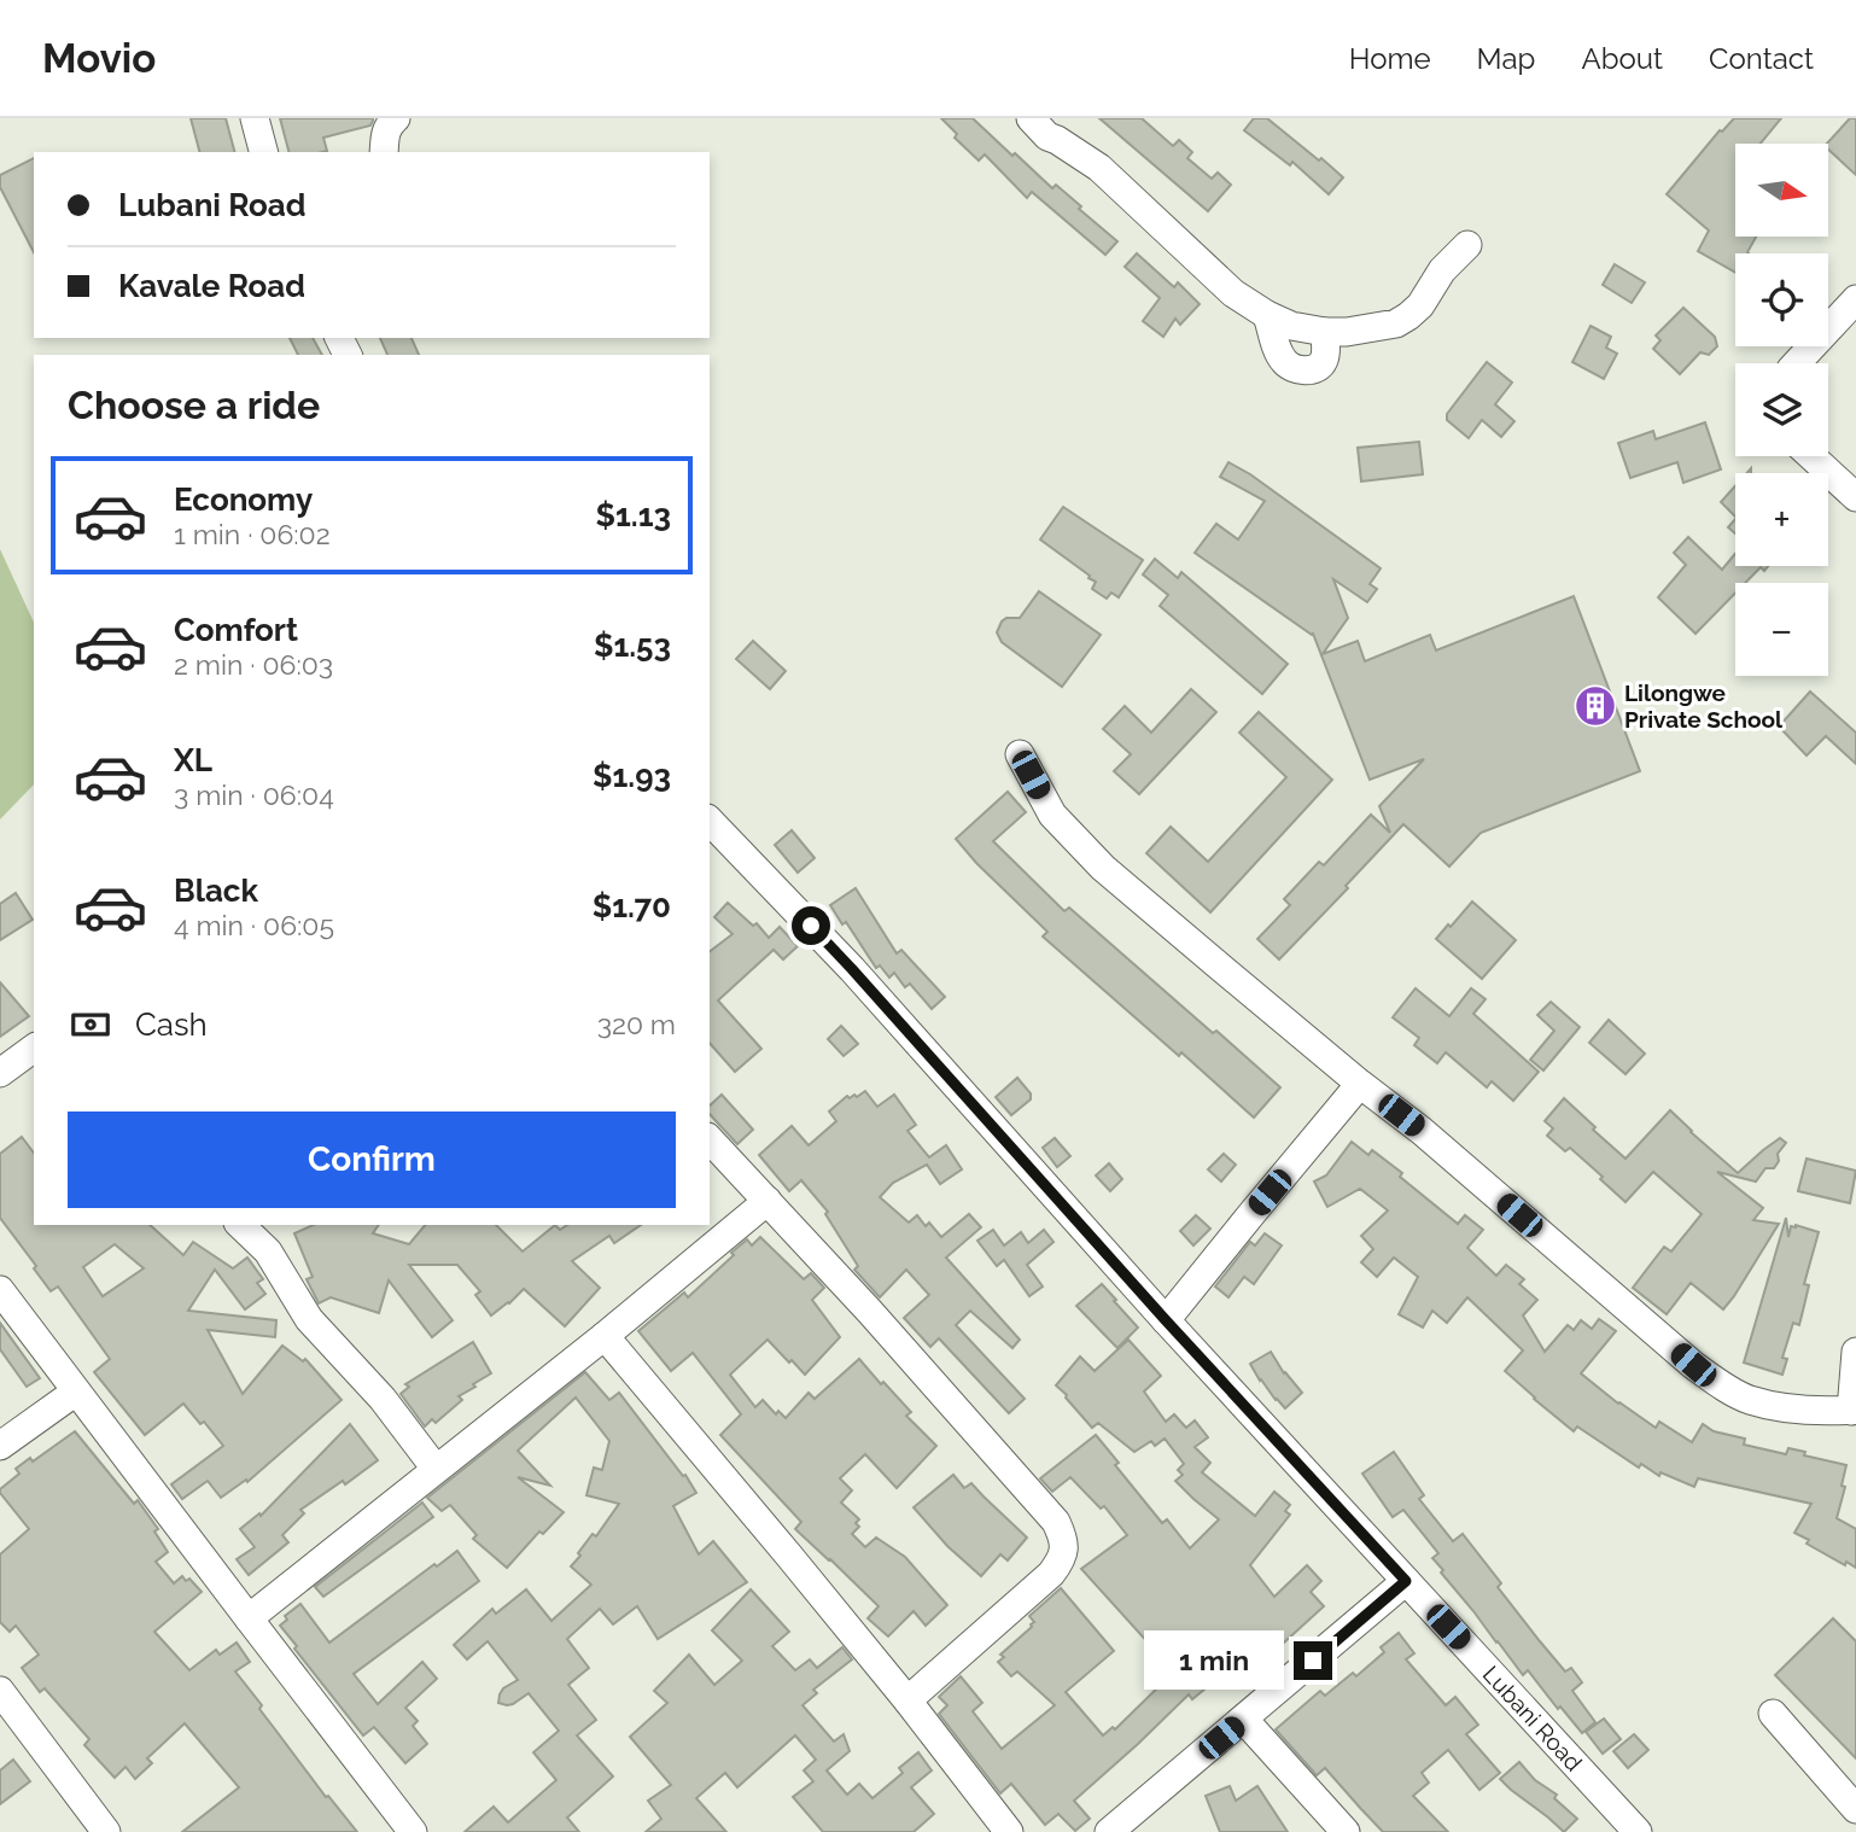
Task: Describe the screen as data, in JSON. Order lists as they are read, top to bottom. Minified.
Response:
{"streets":{"street":["Lubani Road"]},"places":{"building":["Lilongwe Private School"]},"north":"right","page":{"header":"Movio","nav":["Home","Map","About","Contact"],"map_buttons":["+","−"],"banner":["Lubani Road","Kavale Road"],"heading":"Choose a ride","list":[{"name":"Economy","note":"1 min · 06:02","value":"$1.13"},{"name":"Comfort","note":"2 min · 06:03","value":"$1.53"},{"name":"XL","note":"3 min · 06:04","value":"$1.93"},{"name":"Black","note":"4 min · 06:05","value":"$1.70"}],"pay":["Cash","320 m"],"buttons":"Confirm","bubble":"1 min"}}
